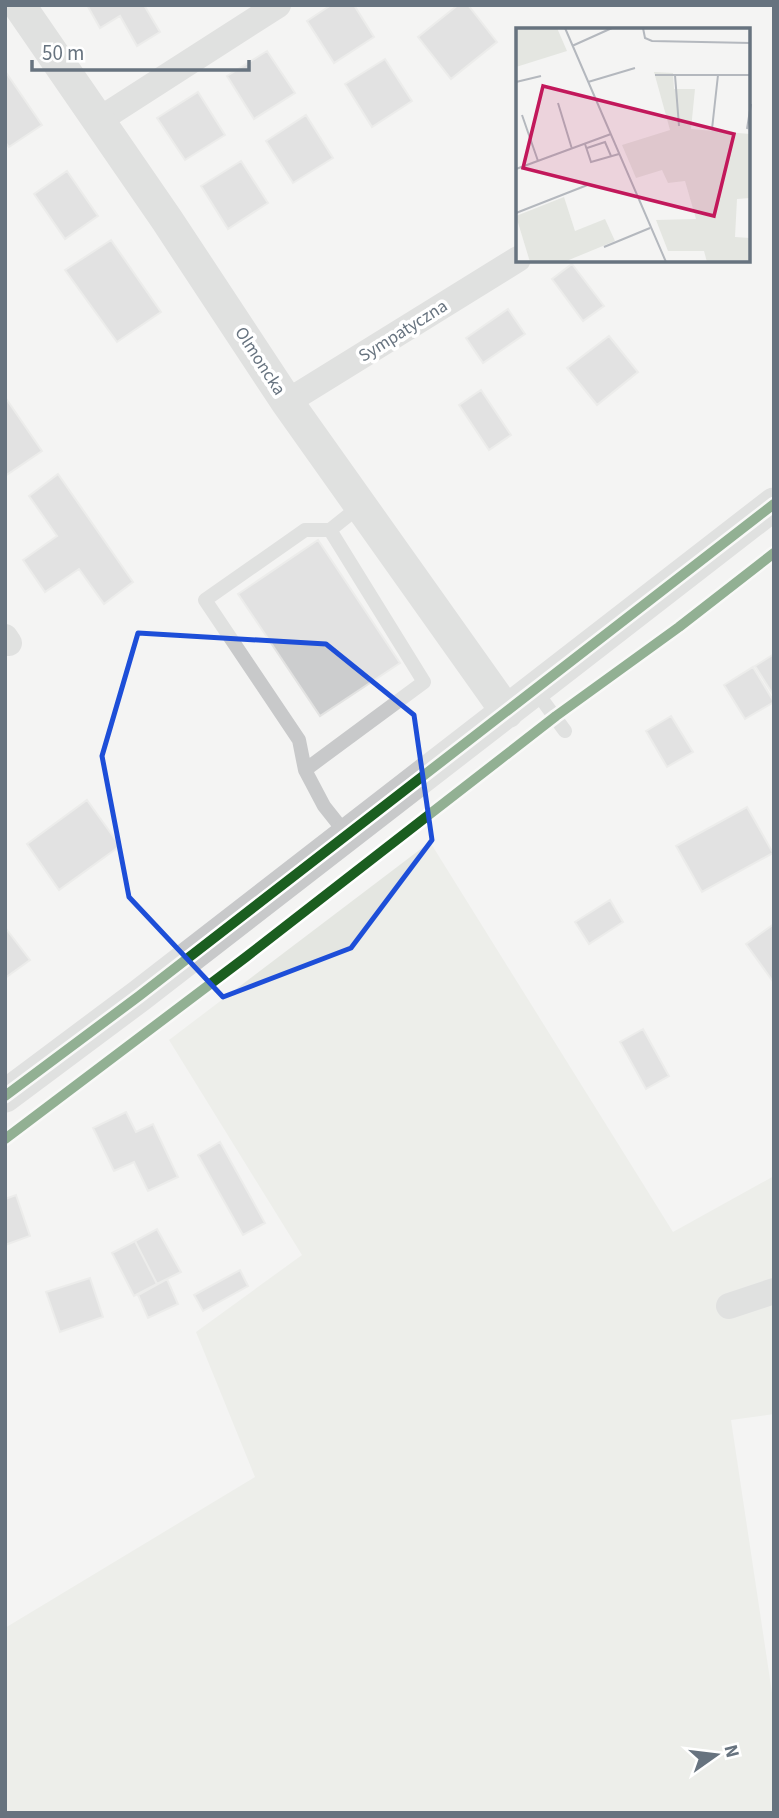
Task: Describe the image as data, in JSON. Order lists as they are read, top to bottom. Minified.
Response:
{"streets":{"street":["Sympatyczna","Olmoncka"]},"crossings":[["Sympatyczna","Olmoncka"]],"scale_bar":"50 m","north":"right"}
